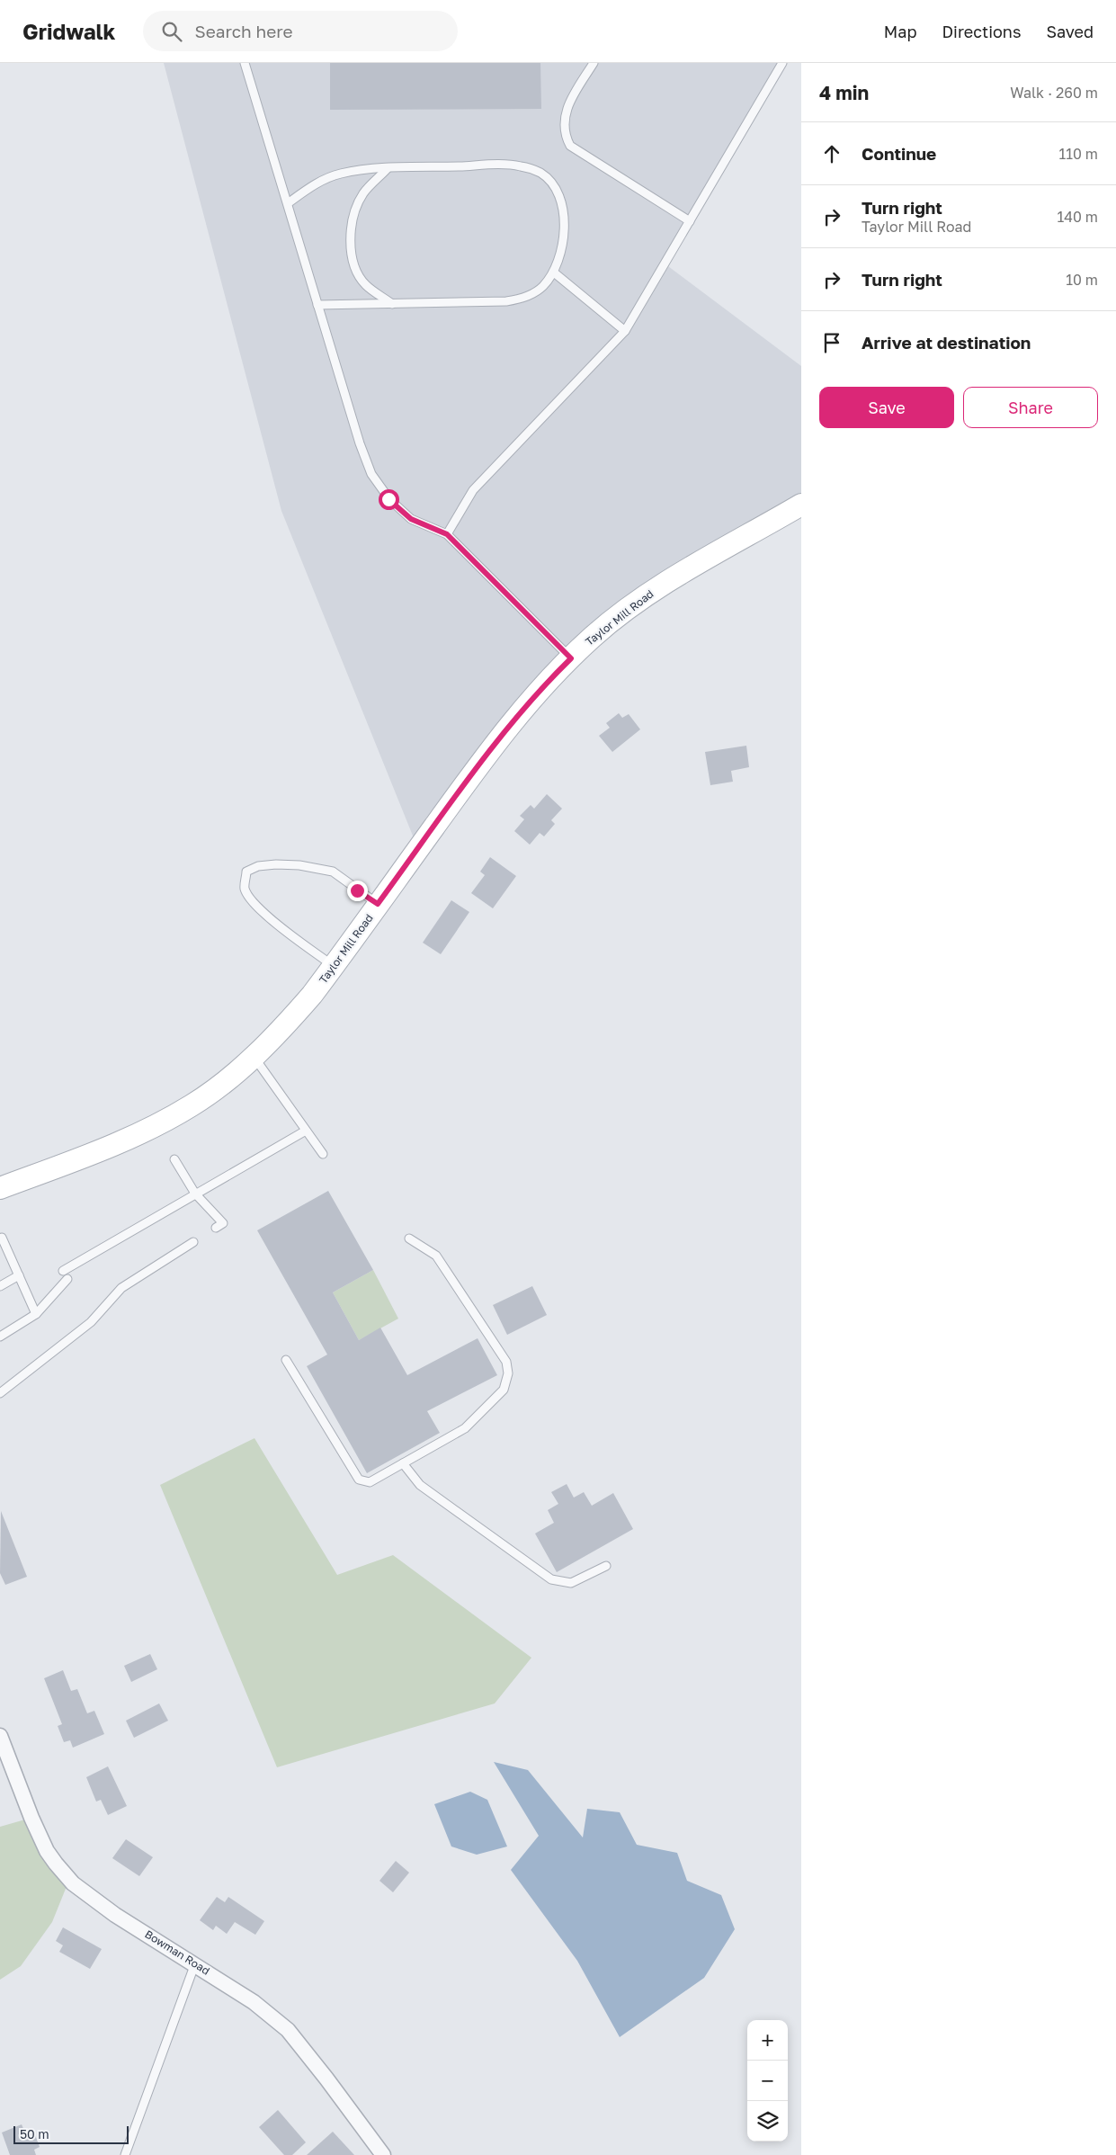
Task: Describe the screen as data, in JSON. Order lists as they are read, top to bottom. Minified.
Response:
{"streets":{"main road":["Taylor Mill Road"],"street":["Bowman Road"]},"scale_bar":"50 m","page":{"header":"Gridwalk","search":"Search here","nav":["Map","Directions","Saved"],"heading":["4 min","Walk · 260 m"],"list":[["Continue","110 m"],["Turn right","Taylor Mill Road","140 m"],["Turn right","10 m"],"Arrive at destination"],"buttons":["Save","Share"],"map_buttons":["+","−"],"scale":"50 m"}}
